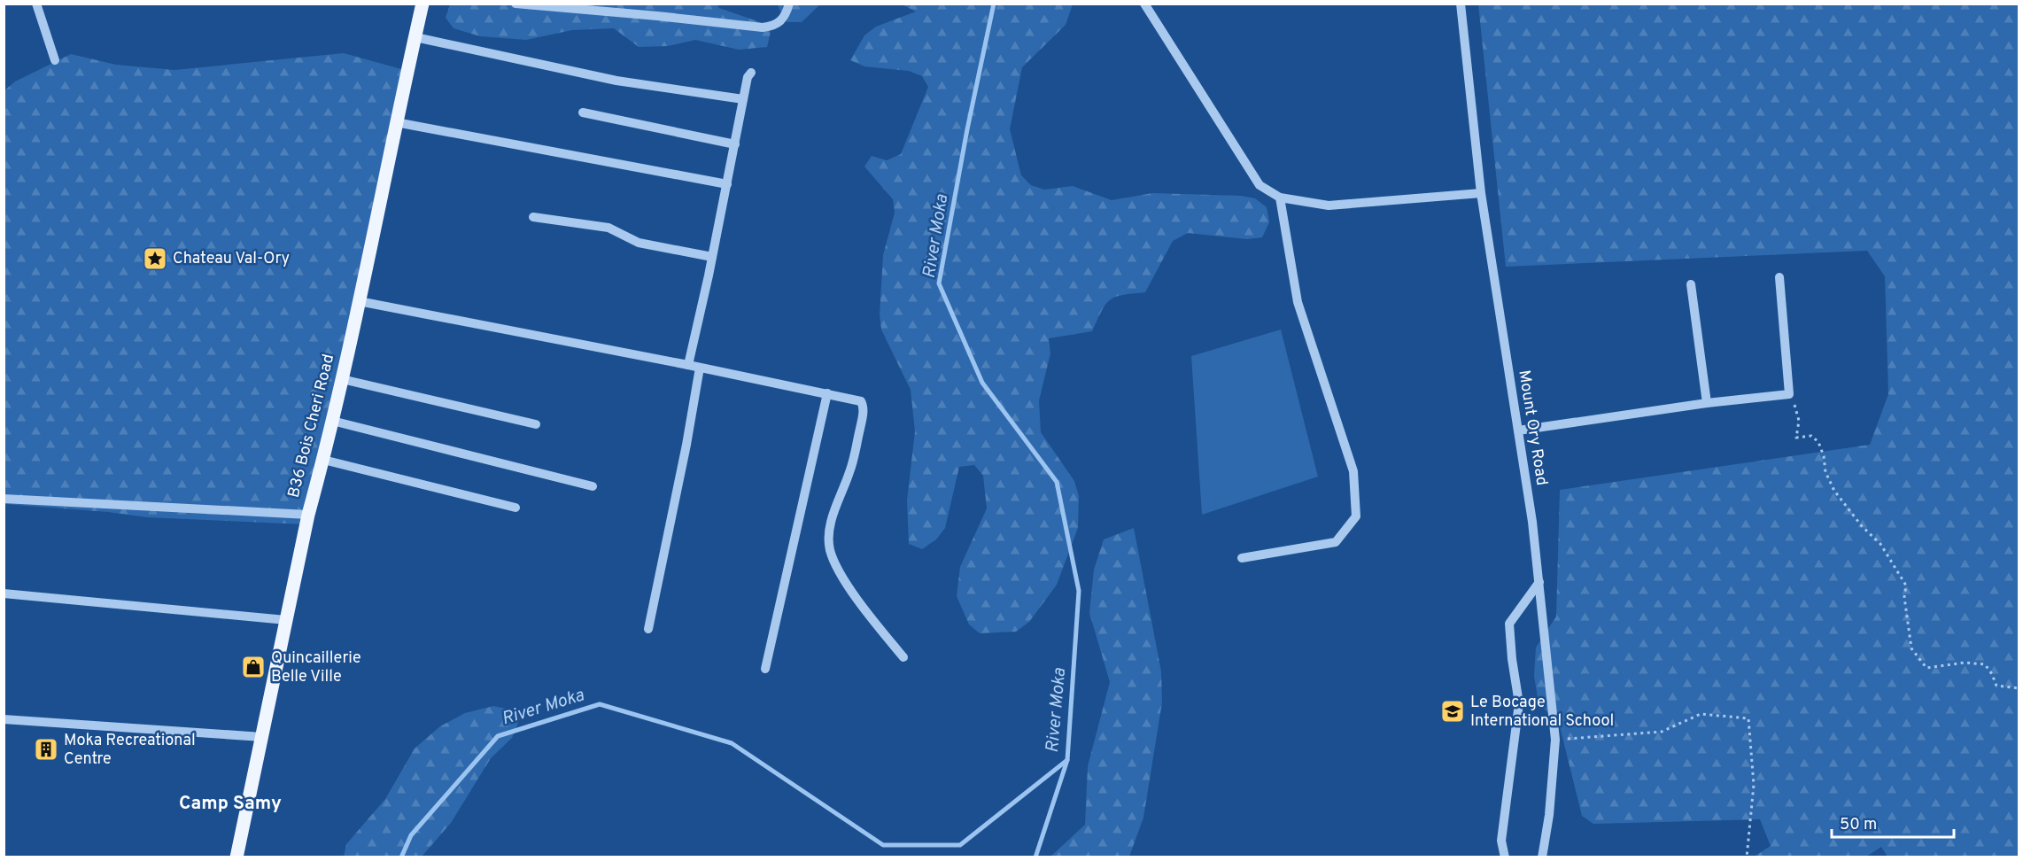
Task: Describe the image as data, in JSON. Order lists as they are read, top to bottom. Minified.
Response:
{"streets":{"main road":["B36 Bois Cheri Road"],"street":["Mount Ory Road"]},"districts":["Camp Samy"],"water":["River Moka"],"places":{"place":["Chateau Val-Ory"],"shop":["Quincaillerie Belle Ville"],"school or university":["Le Bocage International School"],"building":["Moka Recreational Centre"]},"scale_bar":"50 m"}
